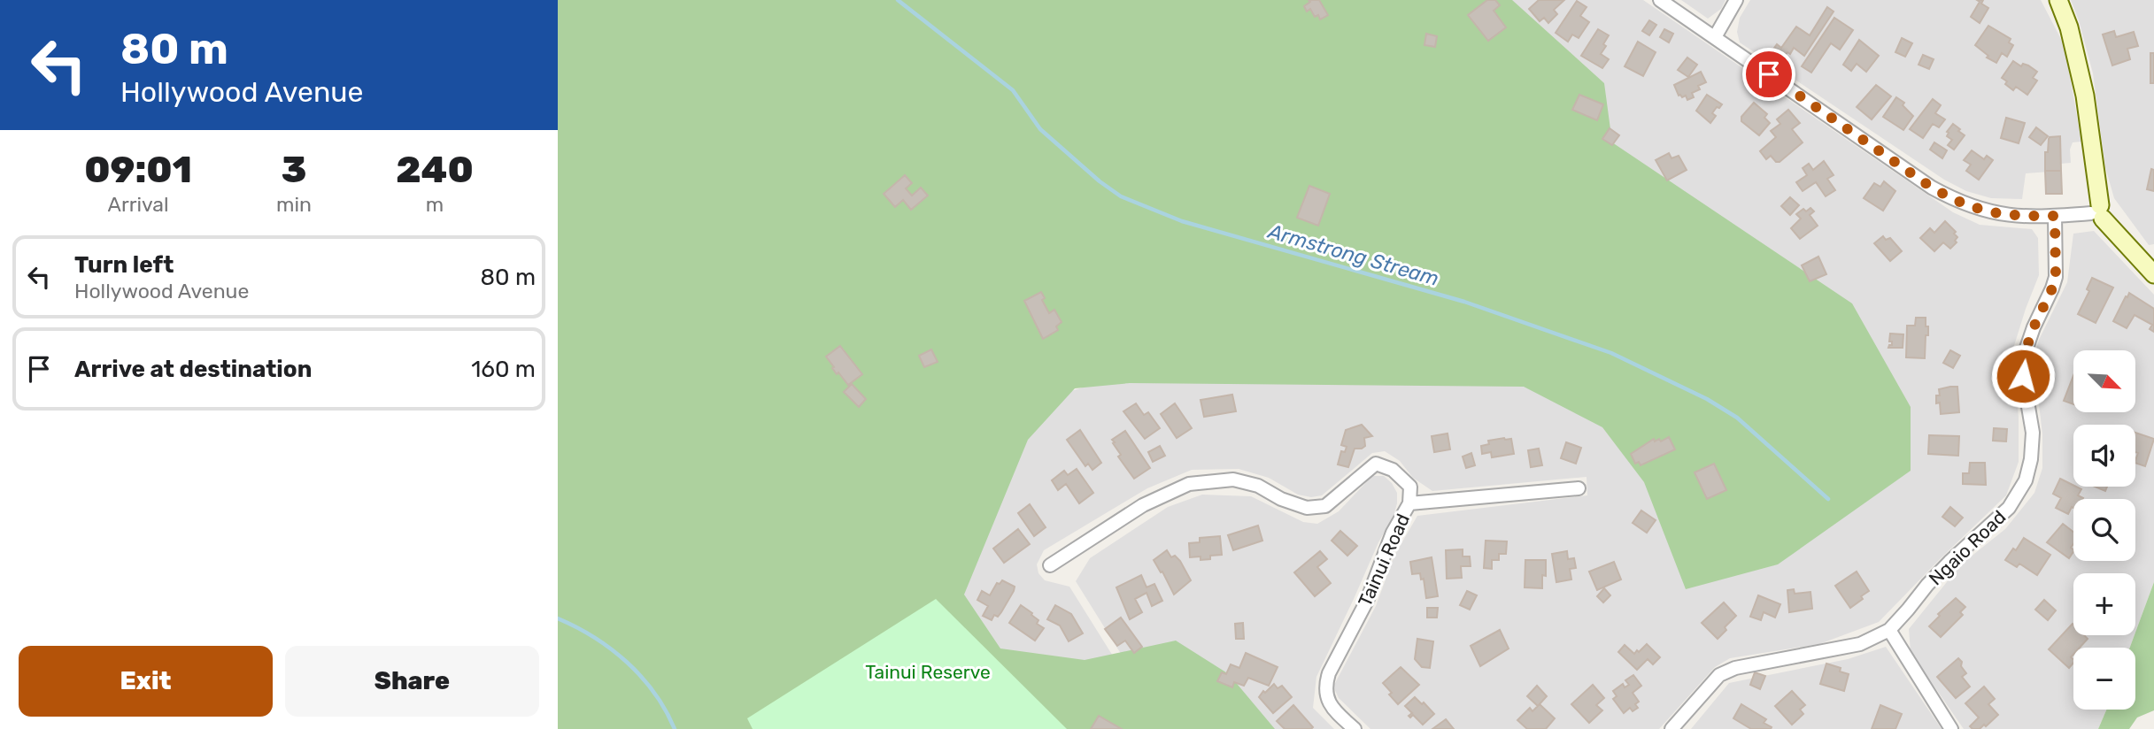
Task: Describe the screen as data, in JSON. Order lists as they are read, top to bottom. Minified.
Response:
{"streets":{"street":["Ngaio Road","Tainui Road"]},"water":["Armstrong Stream"],"parks":["Tainui Reserve"],"north":"bottom right","page":{"turn":["80 m","Hollywood Avenue"],"eta":["09:01","Arrival","3","min","240","m"],"list":[{"name":"Turn left","note":"Hollywood Avenue","value":"80 m"},{"name":"Arrive at destination","value":"160 m"}],"map_buttons":["+","−"],"buttons":["Exit","Share"]}}
